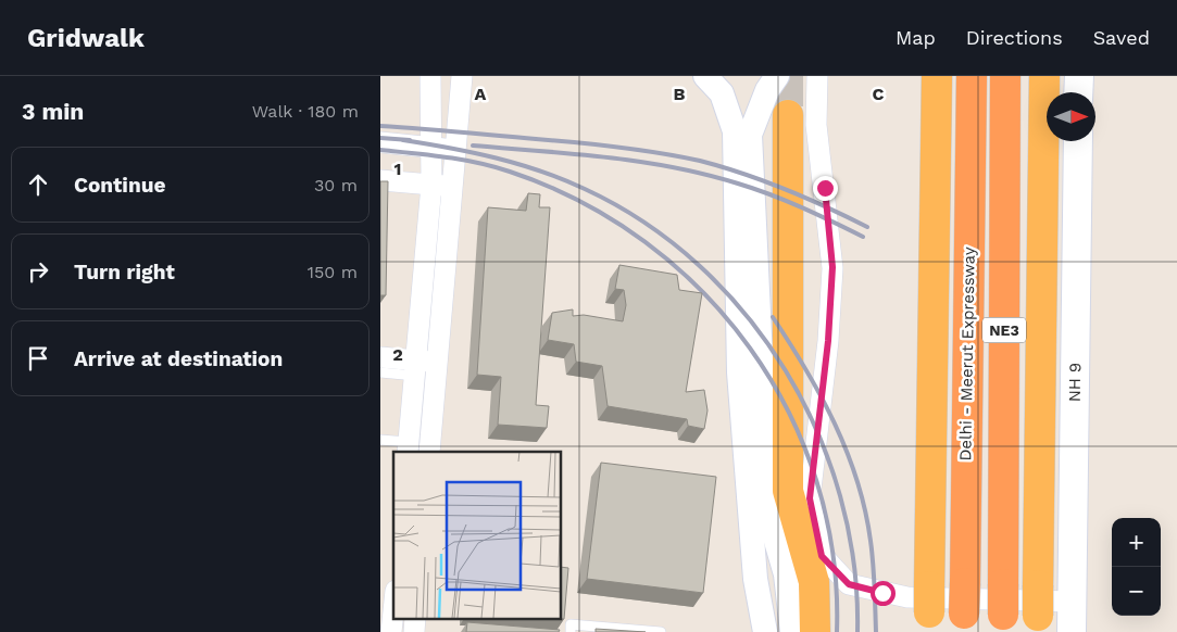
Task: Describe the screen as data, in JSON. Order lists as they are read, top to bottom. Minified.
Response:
{"streets":{"highway":["NE3","Delhi - Meerut Expressway"],"main road":["NH 9"]},"north":"right","page":{"header":"Gridwalk","nav":["Map","Directions","Saved"],"heading":["3 min","Walk · 180 m"],"list":[["Continue","30 m"],["Turn right","150 m"],"Arrive at destination"],"map_buttons":["+","−"]},"grid":{"columns":["A","B","C"],"rows":["1","2"]}}
